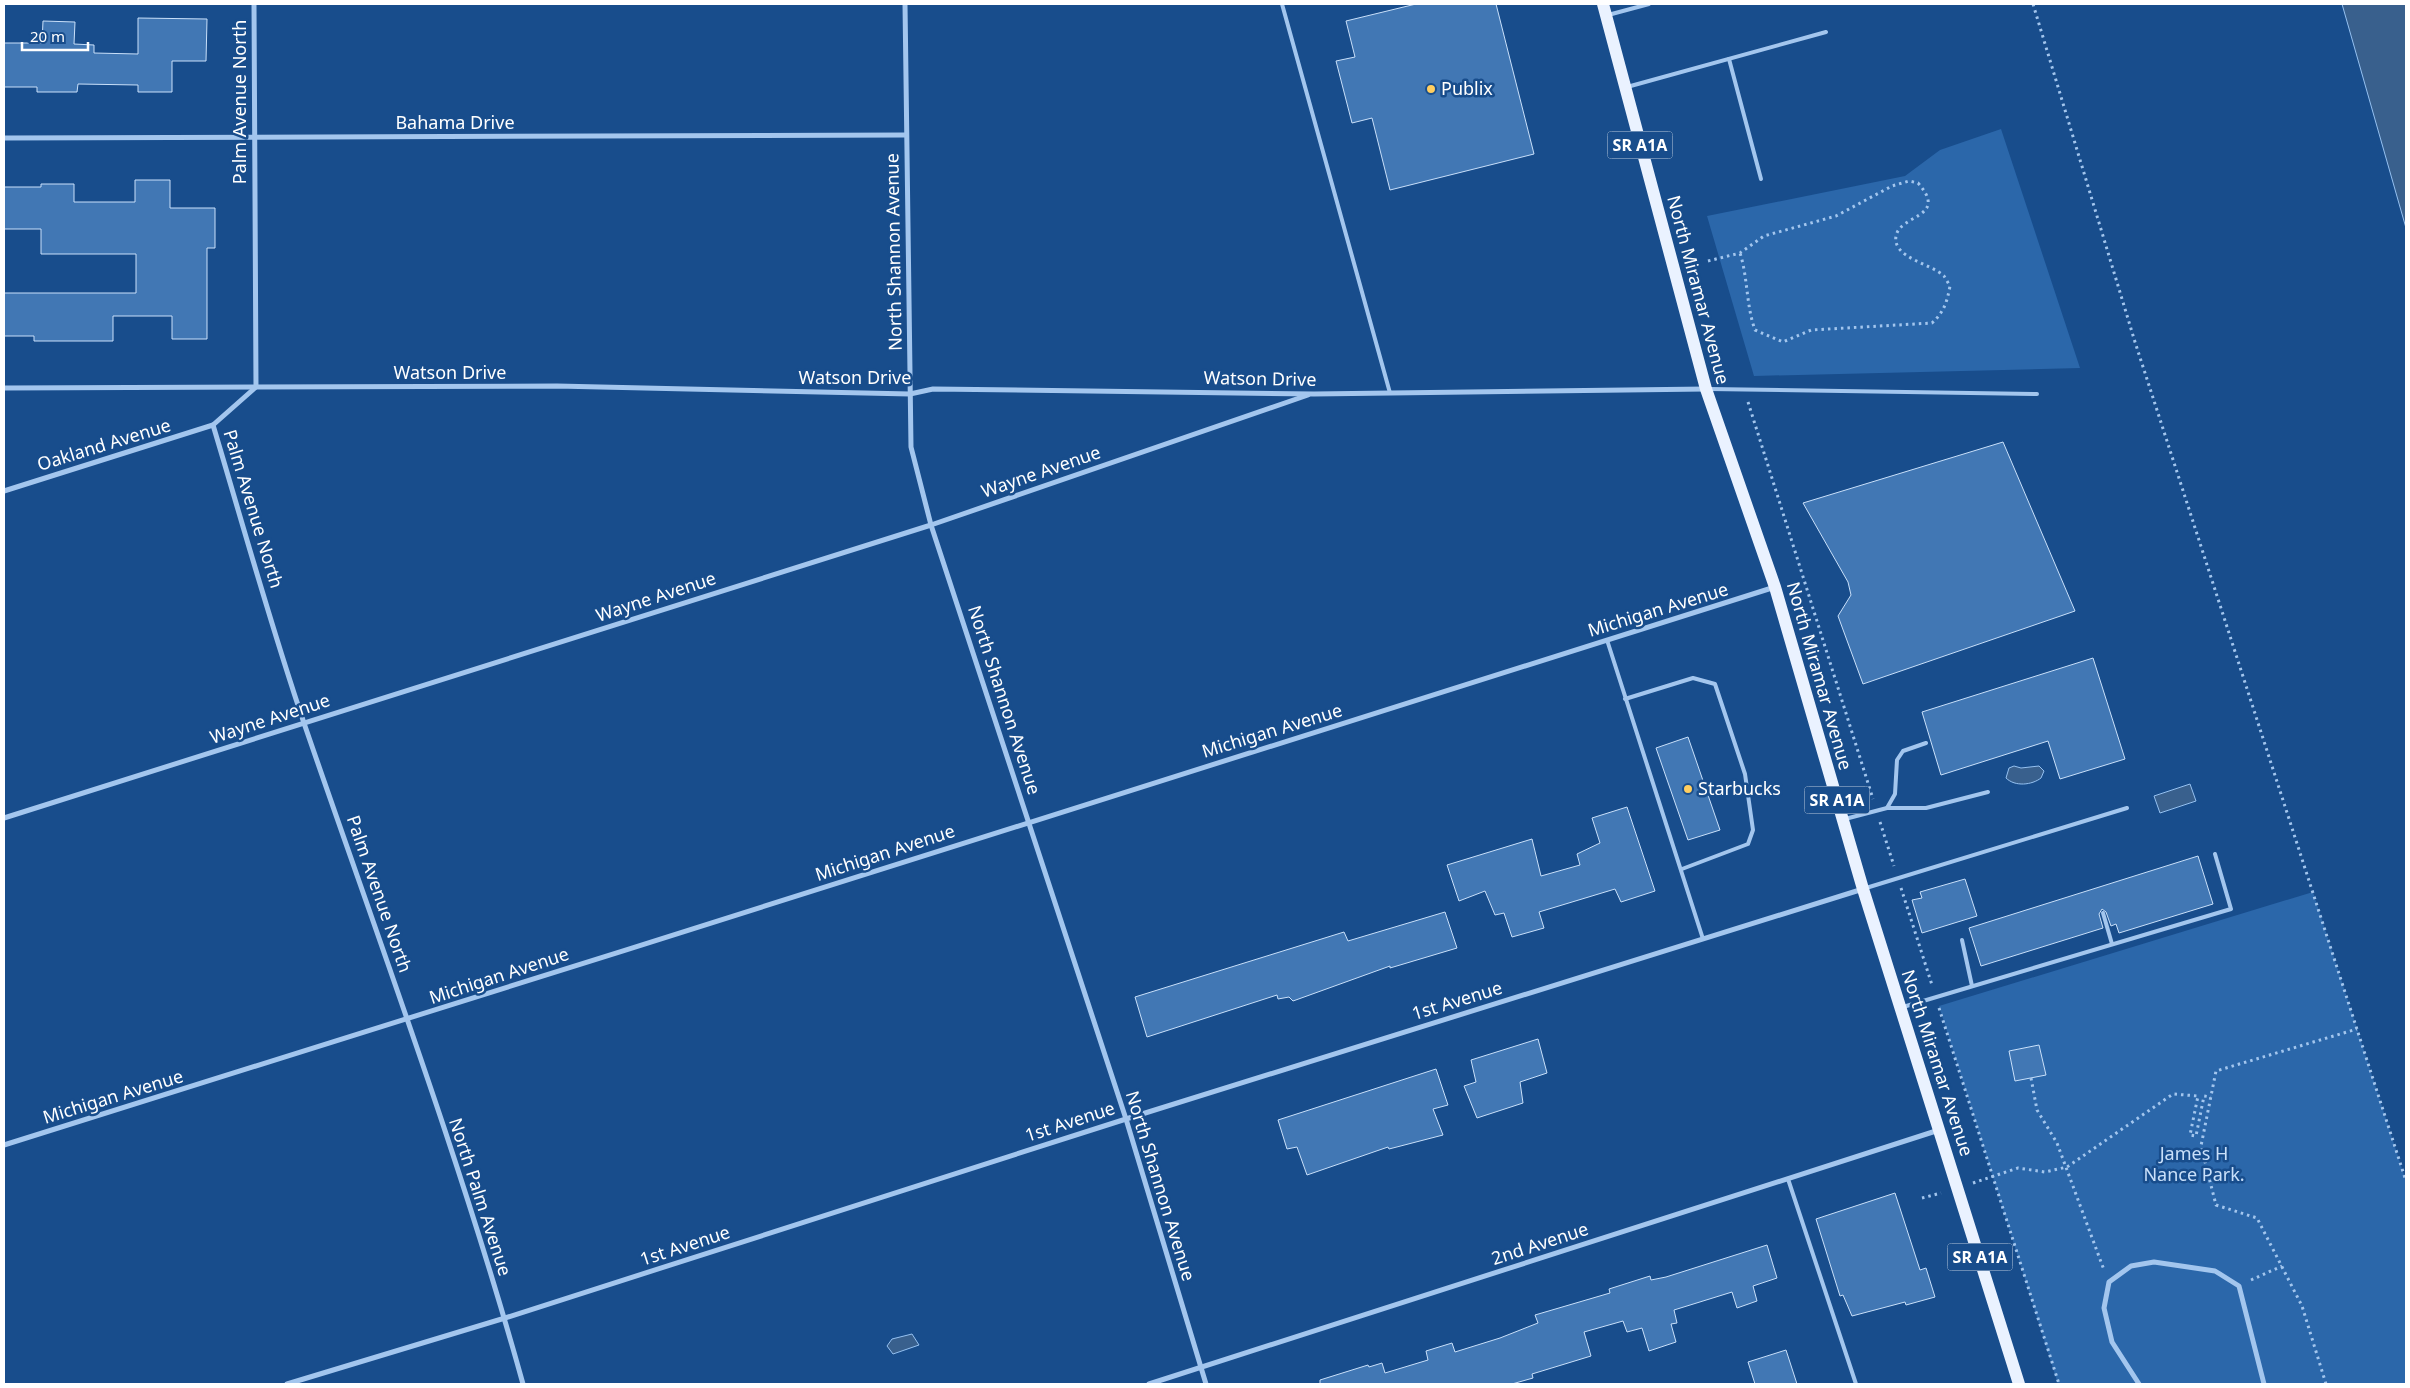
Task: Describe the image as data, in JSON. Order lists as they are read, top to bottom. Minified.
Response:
{"streets":{"main road":["SR A1A","North Miramar Avenue"],"street":["Palm Avenue North","Bahama Drive","North Shannon Avenue","Watson Drive","Oakland Avenue","Wayne Avenue","Michigan Avenue","1st Avenue","North Palm Avenue","2nd Avenue"]},"crossings":[["Palm Avenue North","Bahama Drive"],["Palm Avenue North","Watson Drive"],["Palm Avenue North","Oakland Avenue"],["Palm Avenue North","Wayne Avenue"],["Palm Avenue North","Michigan Avenue"],["Palm Avenue North","North Palm Avenue"],["Bahama Drive","North Shannon Avenue"],["North Shannon Avenue","Watson Drive"],["North Shannon Avenue","Wayne Avenue"],["North Shannon Avenue","Michigan Avenue"],["North Shannon Avenue","1st Avenue"],["North Shannon Avenue","2nd Avenue"],["North Miramar Avenue","Watson Drive"],["North Miramar Avenue","Michigan Avenue"],["North Miramar Avenue","1st Avenue"],["North Miramar Avenue","2nd Avenue"],["Watson Drive","Wayne Avenue"],["Michigan Avenue","North Palm Avenue"],["1st Avenue","North Palm Avenue"]],"parks":["James H Nance Park."],"places":["Publix","Starbucks"],"scale_bar":"20 m"}
